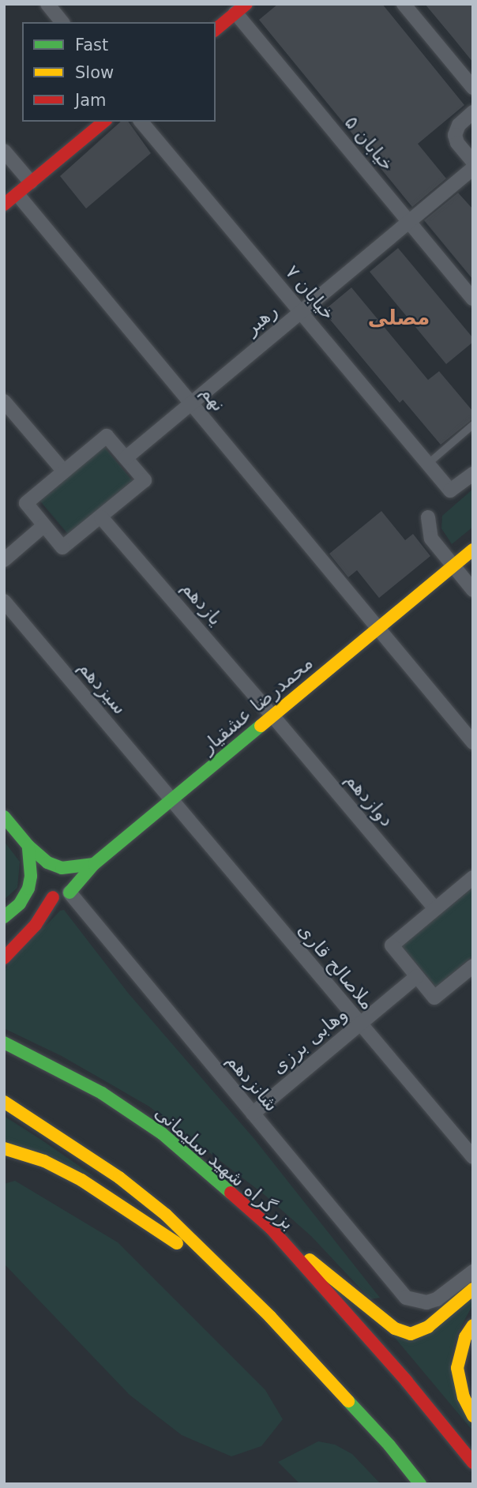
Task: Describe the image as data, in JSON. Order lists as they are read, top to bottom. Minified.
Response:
{"streets":{"main road":["محمدرضا عشقیار","بزرگراه شهید سلیمانی"],"street":["خیابان ۵","خیابان ۷","رهبر","نهم","یازدهم","سیزدهم","دوازدهم","ملاصالح قاری","وهابی برزی","شانزدهم"]},"crossings":[["خیابان ۵","رهبر"],["خیابان ۷","رهبر"],["رهبر","نهم"],["نهم","محمدرضا عشقیار"],["یازدهم","محمدرضا عشقیار"],["یازدهم","دوازدهم"],["سیزدهم","محمدرضا عشقیار"],["سیزدهم","ملاصالح قاری"],["محمدرضا عشقیار","دوازدهم"],["محمدرضا عشقیار","ملاصالح قاری"],["محمدرضا عشقیار","شانزدهم"],["ملاصالح قاری","وهابی برزی"],["وهابی برزی","شانزدهم"]],"districts":["مصلی"],"legend":["Fast","Slow","Jam"]}
